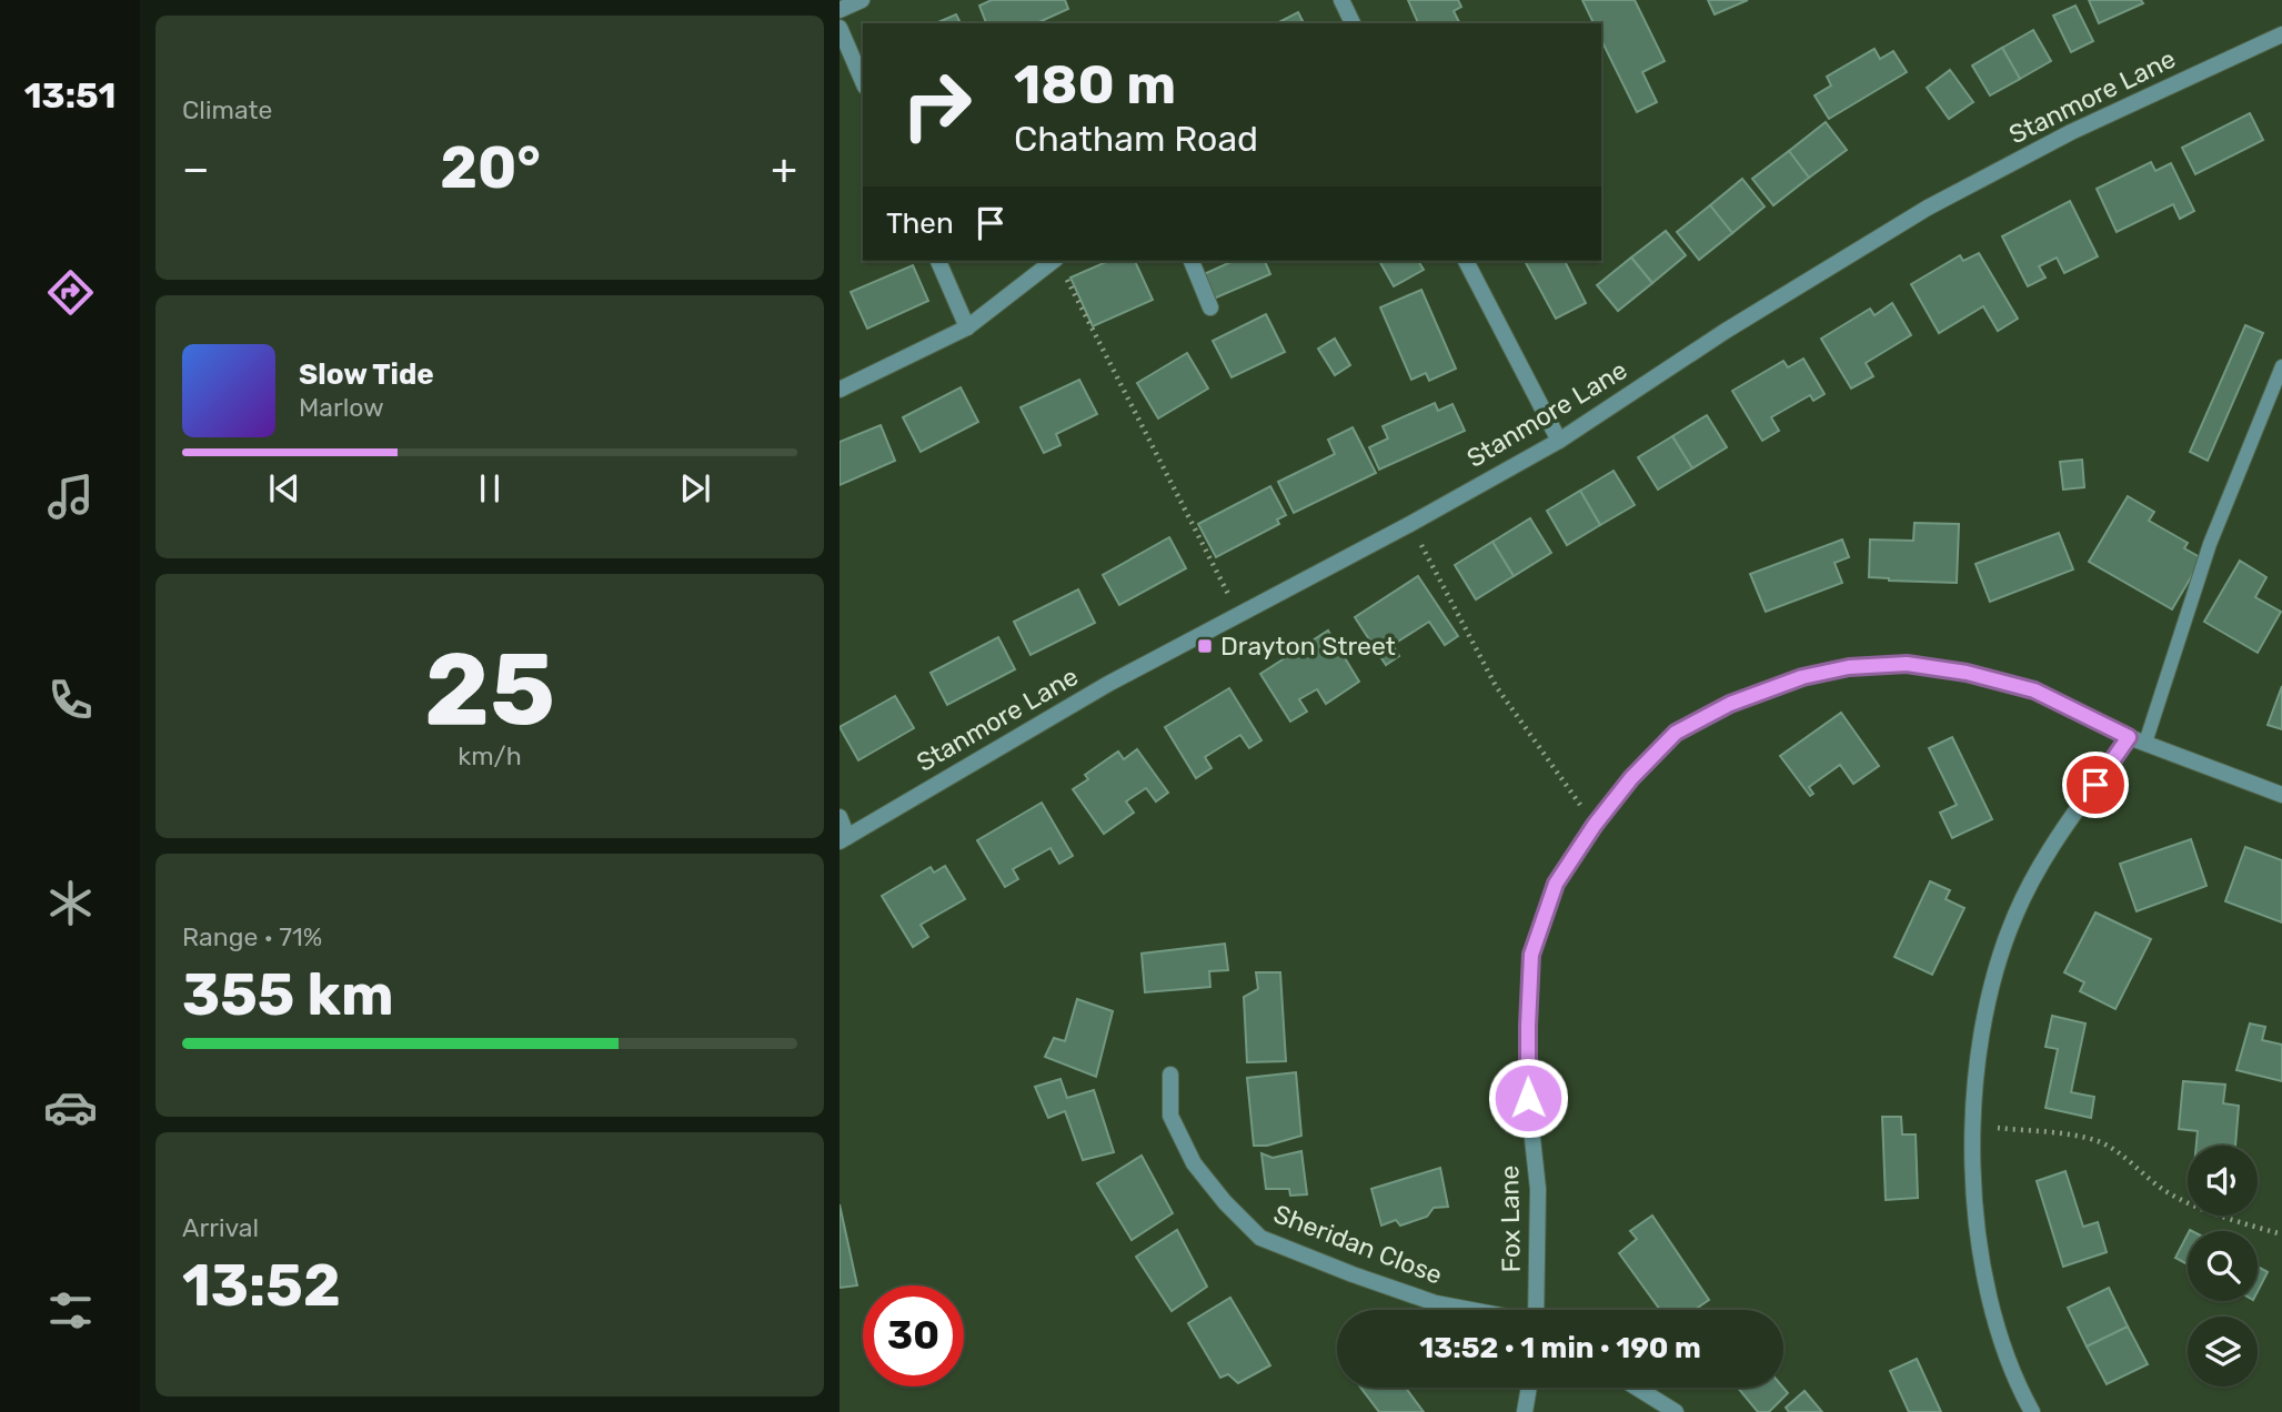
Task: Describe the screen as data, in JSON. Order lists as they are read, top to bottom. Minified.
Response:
{"streets":{"street":["Stanmore Lane","Fox Lane","Sheridan Close"]},"places":{"transit":["Drayton Street"]},"page":{"tabs":"13:51","tile":["Climate",["25","km/h"],["Range · 71%","355 km"],["Arrival","13:52"]],"turn":["180 m","Chatham Road"],"heat":["−","20°","+"],"then":"Then","song":["Slow Tide","Marlow"],"limit":"30","trip":"13:52 · 1 min · 190 m"}}
